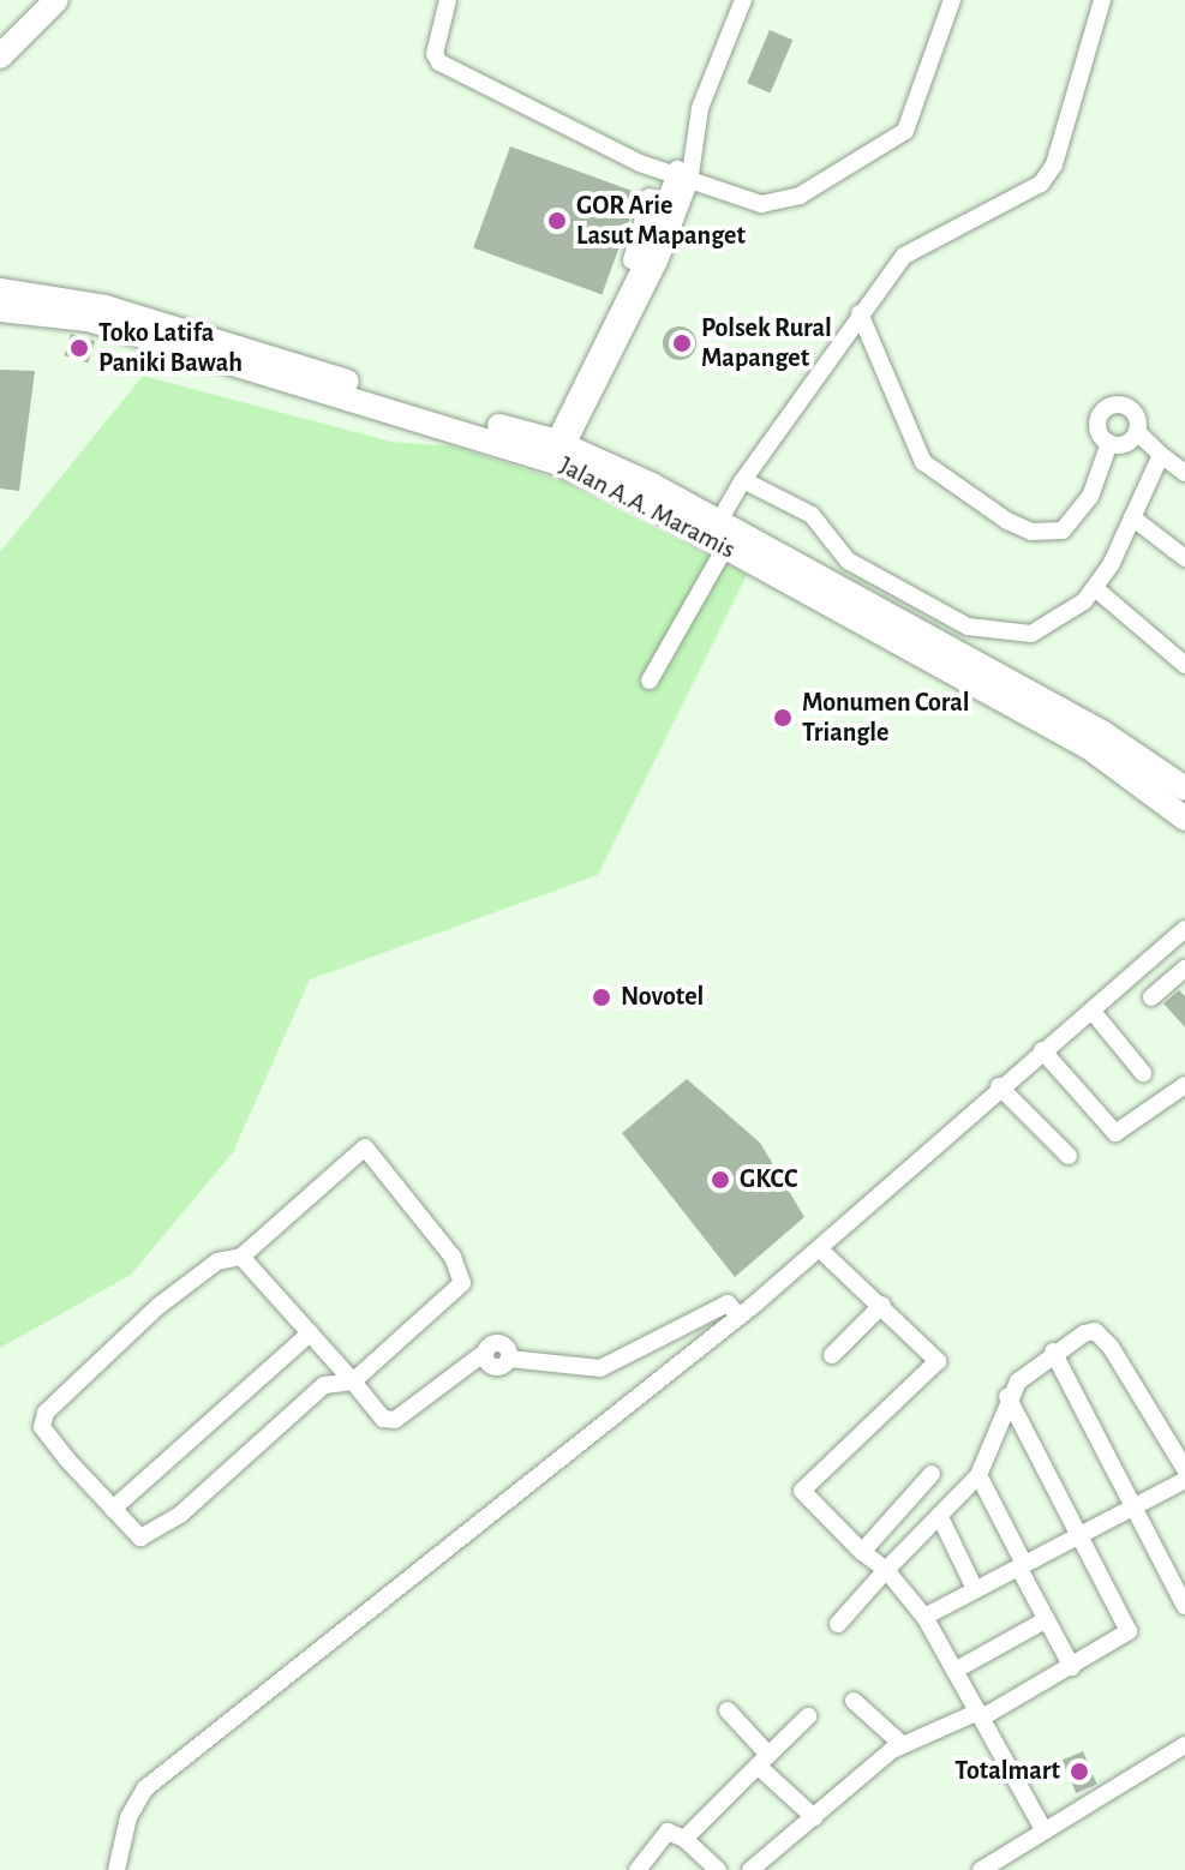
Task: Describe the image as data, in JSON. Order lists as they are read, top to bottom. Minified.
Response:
{"streets":{"highway":["Jalan A.A. Maramis"]},"places":["GOR Arie Lasut Mapanget","Polsek Rural Mapanget","Toko Latifa Paniki Bawah","Monumen Coral Triangle","Novotel","GKCC","Totalmart"]}
